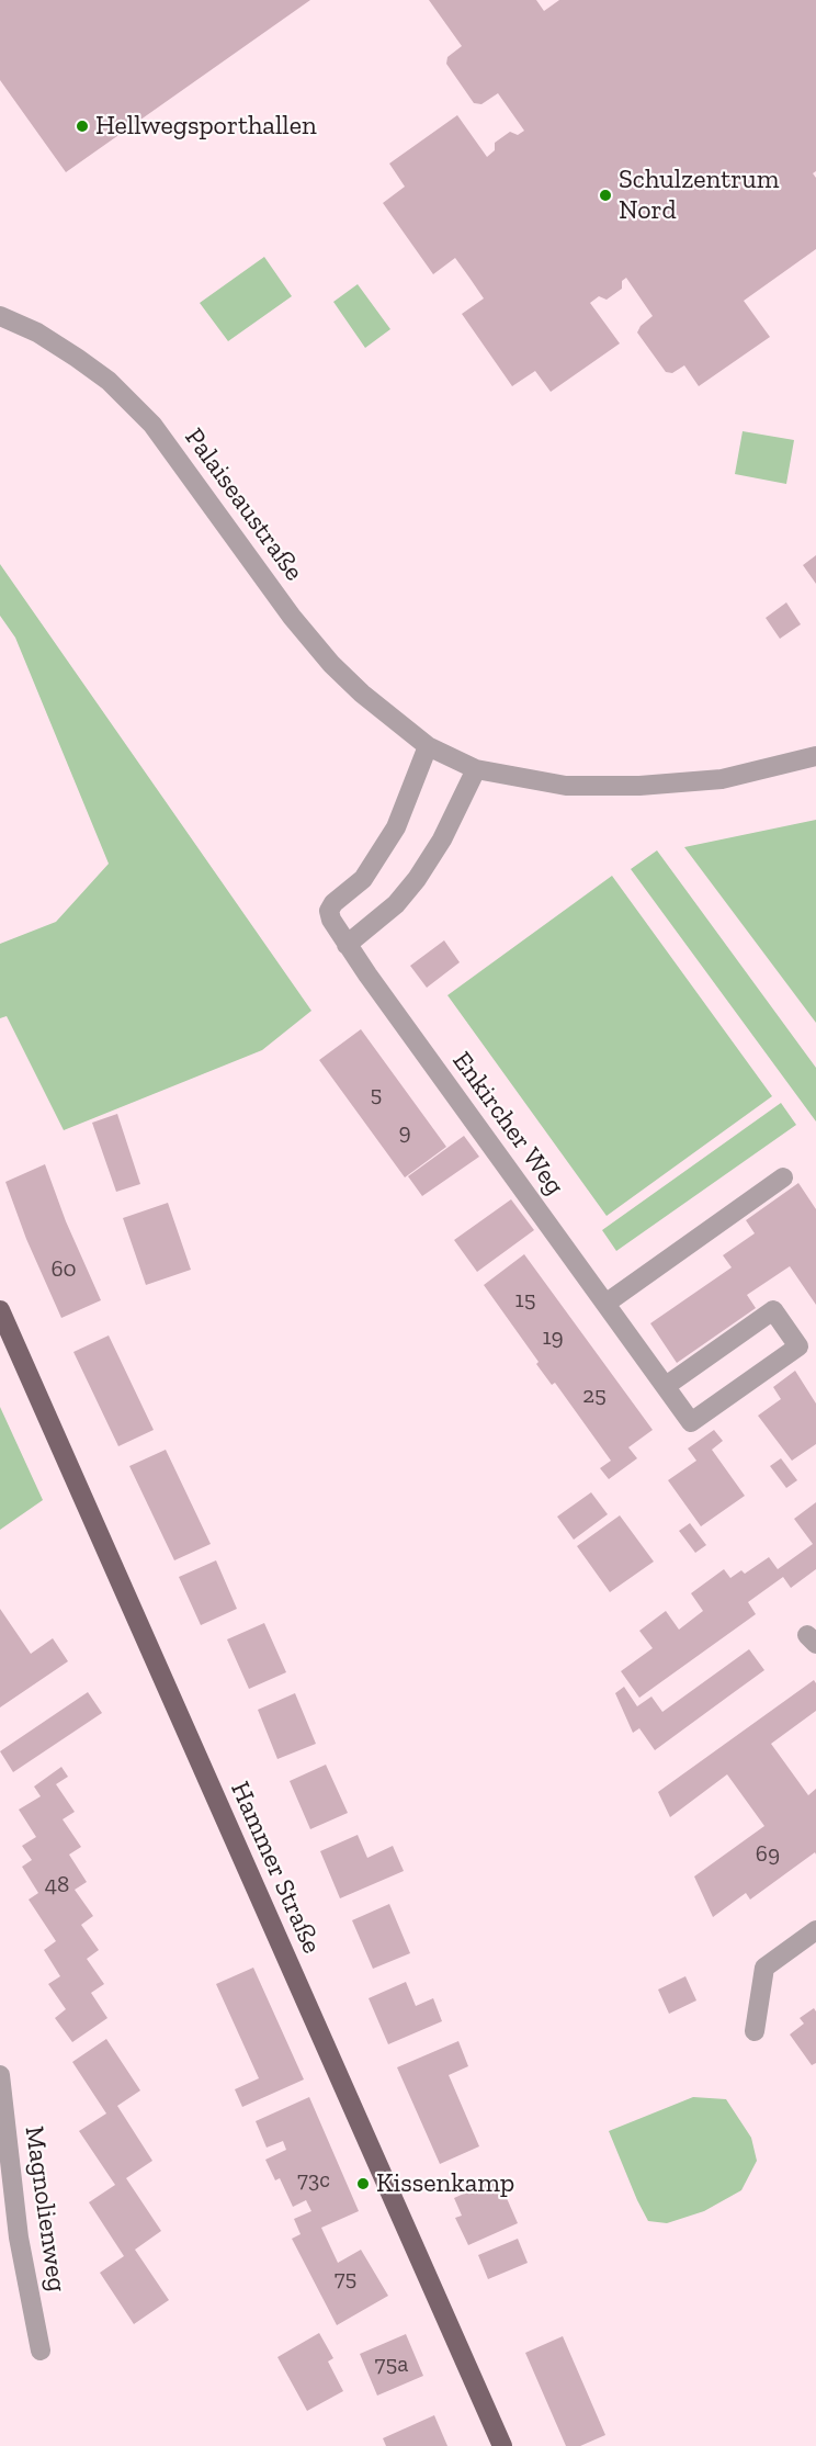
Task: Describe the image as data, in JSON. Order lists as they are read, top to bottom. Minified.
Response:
{"streets":{"main road":["Hammer Straße"],"street":["Palaiseaustraße","Enkircher Weg","Magnolienweg"]},"places":["Hellwegsporthallen","Schulzentrum Nord","Kissenkamp"],"house_numbers":["5","9","60","15","19","25","69","48","73c","75","75a"]}
